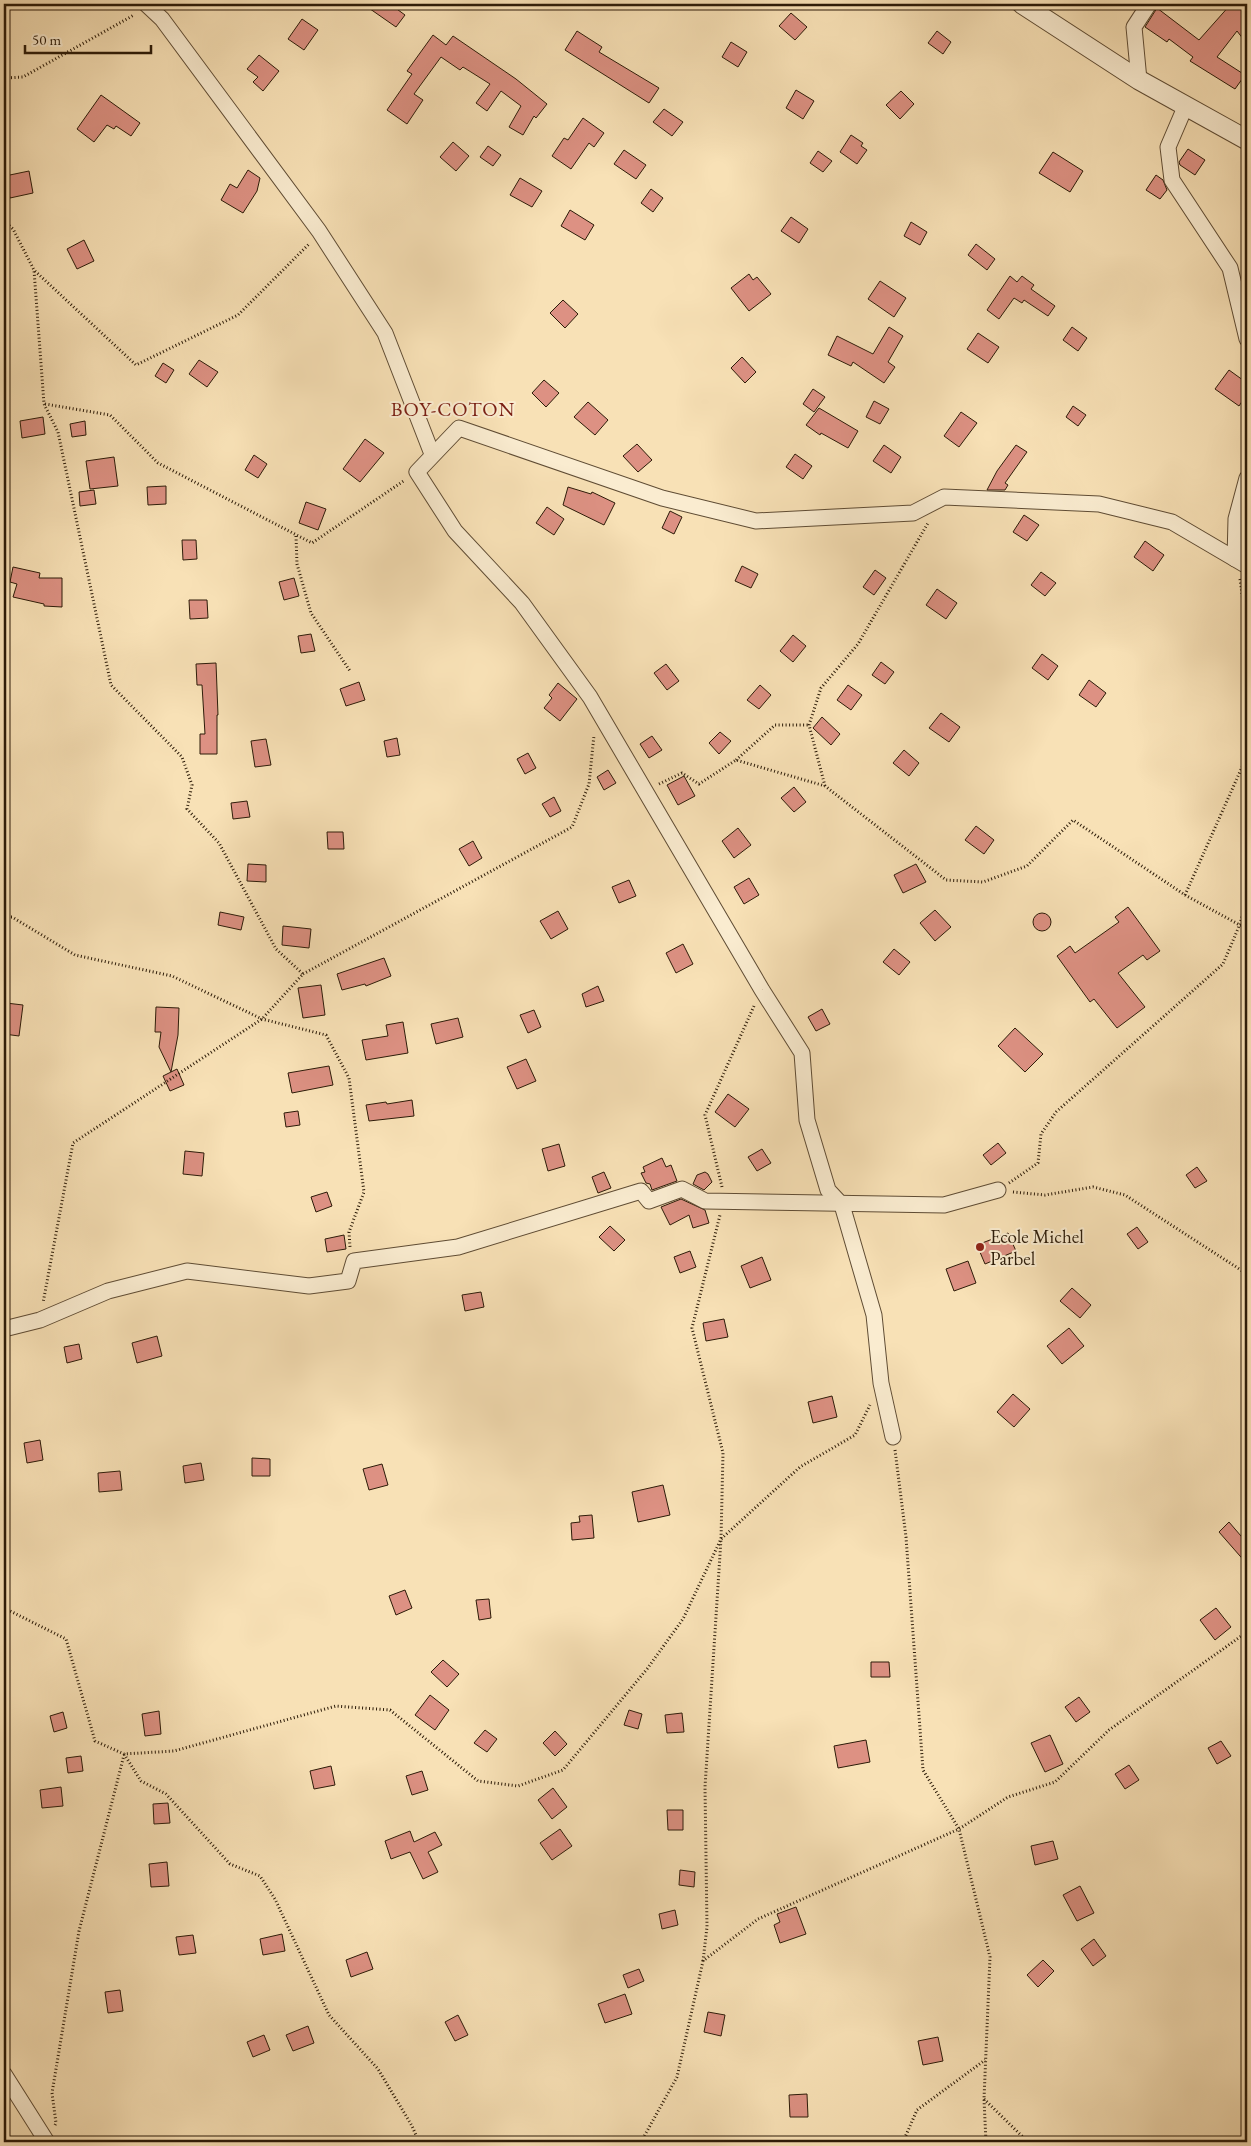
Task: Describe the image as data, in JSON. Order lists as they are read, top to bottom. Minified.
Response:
{"districts":["BOY-COTON"],"places":["Ecole Michel Parbel"],"scale_bar":"50 m"}
